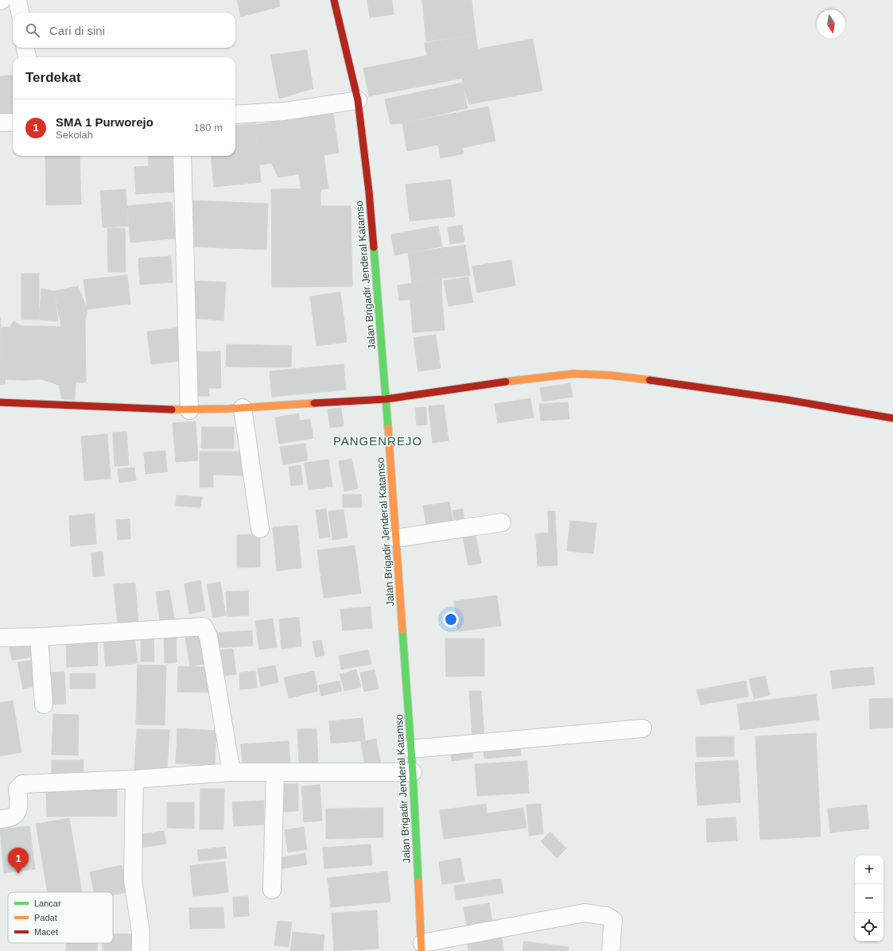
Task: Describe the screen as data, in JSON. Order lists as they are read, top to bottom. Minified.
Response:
{"streets":{"main road":["Jalan Brigadir Jenderal Katamso"]},"districts":["PANGENREJO"],"legend":["Lancar","Padat","Macet"],"north":"bottom","page":{"search":"Cari di sini","heading":"Terdekat","list":[{"mark":"1","name":"SMA 1 Purworejo","note":"Sekolah","value":"180 m"}],"pins":"1","map_buttons":["+","−"]}}
